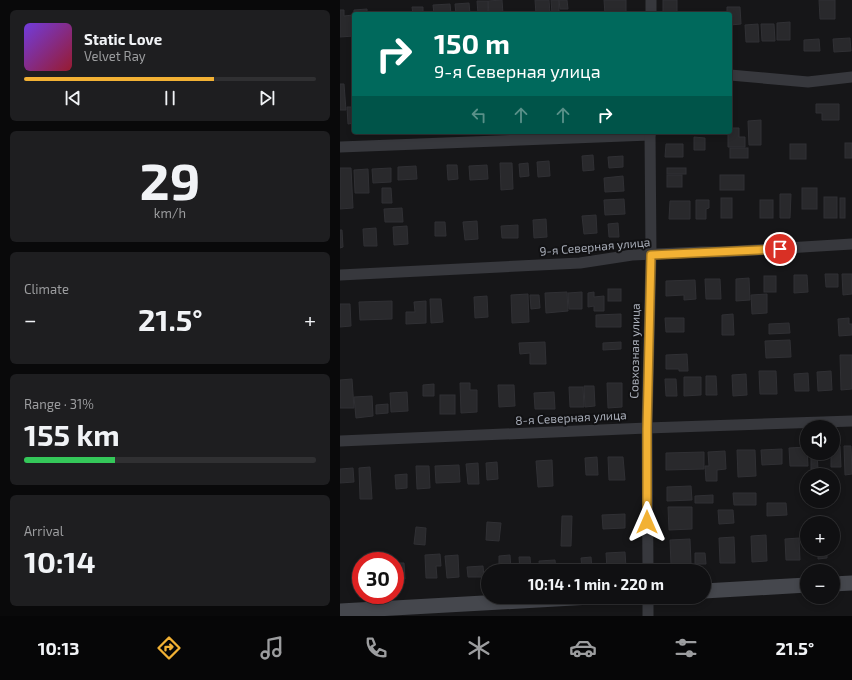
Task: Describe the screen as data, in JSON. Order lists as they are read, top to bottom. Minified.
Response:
{"streets":{"street":["9-я Северная улица","Совхозная улица","8-я Северная улица"]},"crossings":[["9-я Северная улица","Совхозная улица"],["Совхозная улица","8-я Северная улица"]],"page":{"turn":["150 m","9-я Северная улица"],"song":["Static Love","Velvet Ray"],"tile":[["29","km/h"],"Climate",["Range · 31%","155 km"],["Arrival","10:14"]],"heat":["−","21.5°","+"],"map_buttons":["+","−"],"limit":"30","trip":"10:14 · 1 min · 220 m","tabs":["10:13","21.5°"]}}
